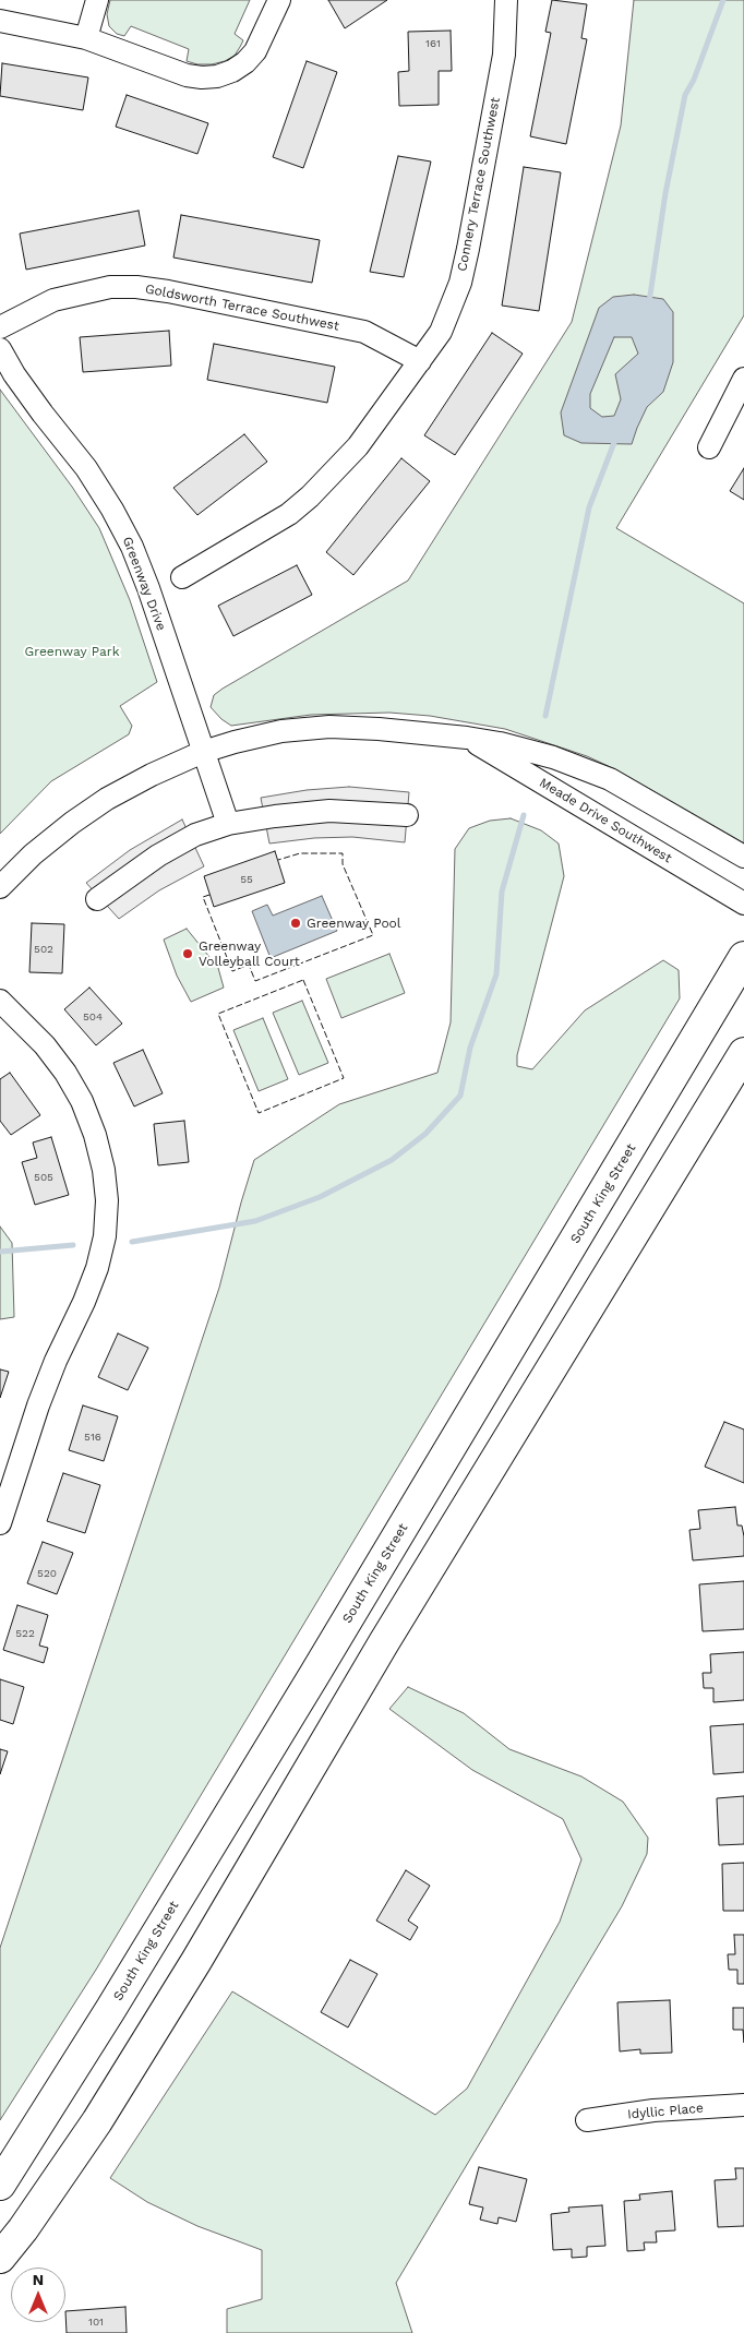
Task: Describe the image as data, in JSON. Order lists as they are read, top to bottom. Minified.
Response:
{"streets":{"highway":["South King Street"],"street":["Connery Terrace Southwest","Goldsworth Terrace Southwest","Greenway Drive","Meade Drive Southwest","Idyllic Place"]},"crossings":[["Connery Terrace Southwest","Goldsworth Terrace Southwest"],["Greenway Drive","Meade Drive Southwest"]],"parks":["Greenway Park"],"places":["Greenway Pool","Greenway Volleyball Court"],"house_numbers":["161","55","502","504","505","516","520","522","101"],"north":"top"}
